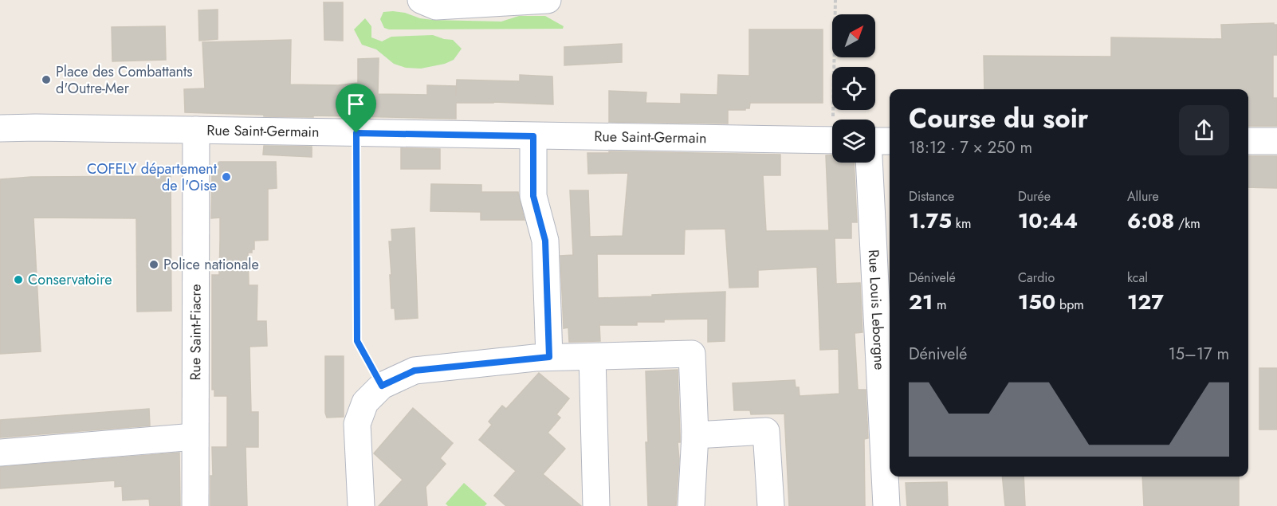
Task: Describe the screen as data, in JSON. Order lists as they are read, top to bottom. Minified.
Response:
{"streets":{"street":["Rue Saint-Germain","Rue Louis Leborgne","Rue Saint-Fiacre"]},"crossings":[["Rue Saint-Germain","Rue Saint-Fiacre"]],"places":["Place des Combattants d'Outre-Mer","COFELY département de l'Oise","Police nationale","Conservatoire"],"north":"top right","page":{"heading":["Course du soir","18:12 · 7 × 250 m"],"stats":[["Distance","1.75 km"],["Durée","10:44"],["Allure","6:08 /km"],["Dénivelé","21 m"],["Cardio","150 bpm"],["kcal","127"]],"chart":["Dénivelé","15–17 m"]}}
